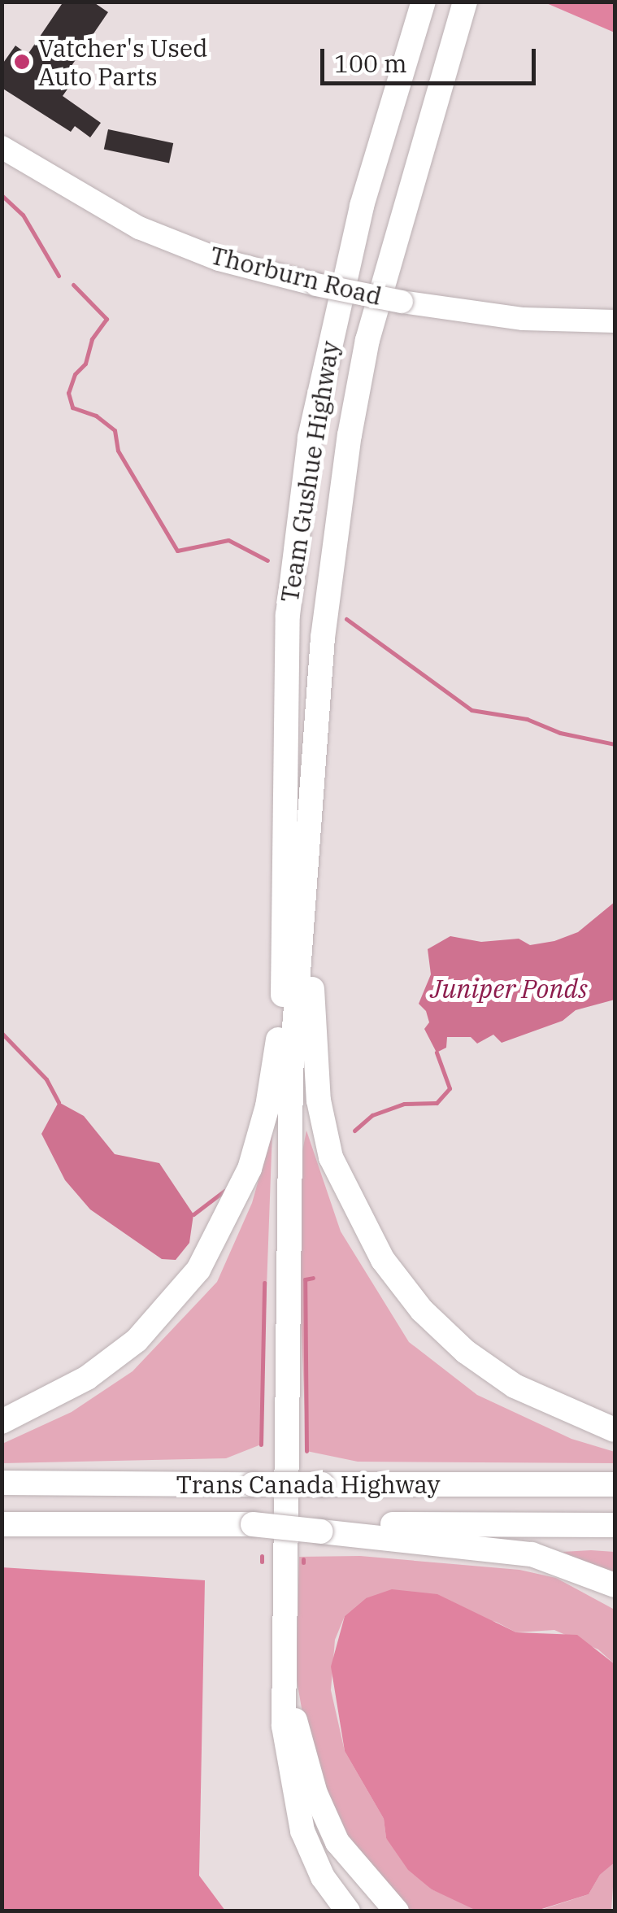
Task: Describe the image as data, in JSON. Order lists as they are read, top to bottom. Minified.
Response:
{"streets":{"highway":["Team Gushue Highway","Trans Canada Highway"],"main road":["Thorburn Road"]},"water":["Juniper Ponds"],"places":["Vatcher's Used Auto Parts"],"scale_bar":"100 m"}
